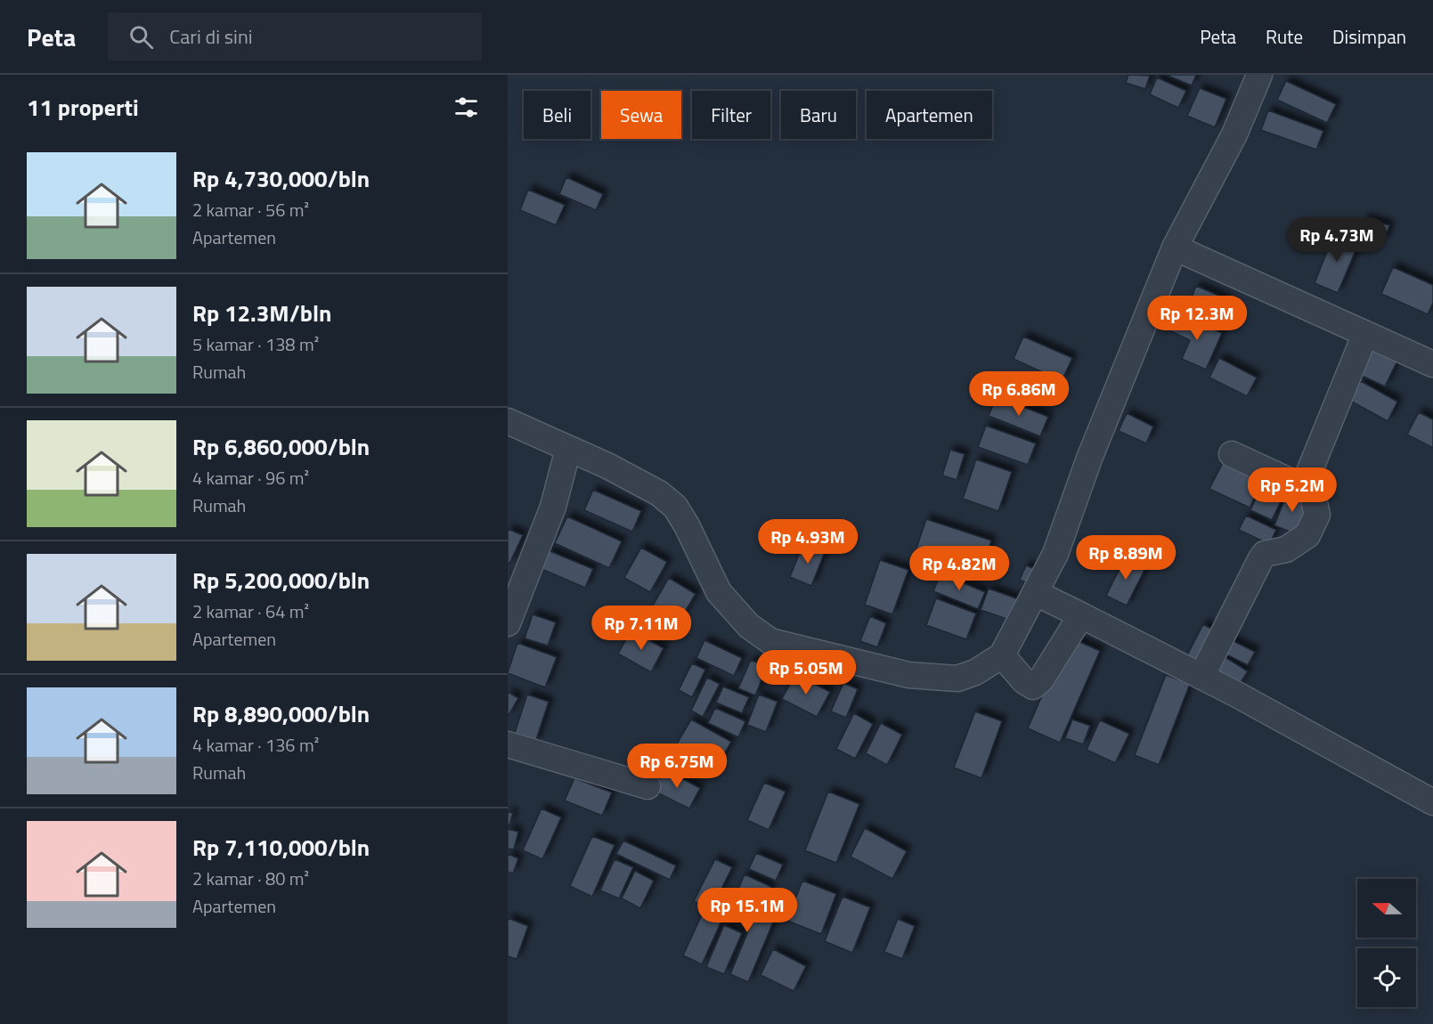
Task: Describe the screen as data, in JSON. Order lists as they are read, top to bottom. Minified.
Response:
{"north":"left","page":{"header":"Peta","search":"Cari di sini","nav":["Peta","Rute","Disimpan"],"heading":"11 properti","chip":["Beli","Sewa","Filter","Baru","Apartemen"],"list":[{"name":"Rp 4,730,000/bln","note":"2 kamar · 56 m² · Apartemen"},{"name":"Rp 12.3M/bln","note":"5 kamar · 138 m² · Rumah"},{"name":"Rp 6,860,000/bln","note":"4 kamar · 96 m² · Rumah"},{"name":"Rp 5,200,000/bln","note":"2 kamar · 64 m² · Apartemen"},{"name":"Rp 8,890,000/bln","note":"4 kamar · 136 m² · Rumah"},{"name":"Rp 7,110,000/bln","note":"2 kamar · 80 m² · Apartemen"}],"price":["Rp 4.73M","Rp 12.3M","Rp 6.86M","Rp 5.2M","Rp 4.93M","Rp 8.89M","Rp 4.82M","Rp 7.11M","Rp 5.05M","Rp 6.75M","Rp 15.1M"]}}
